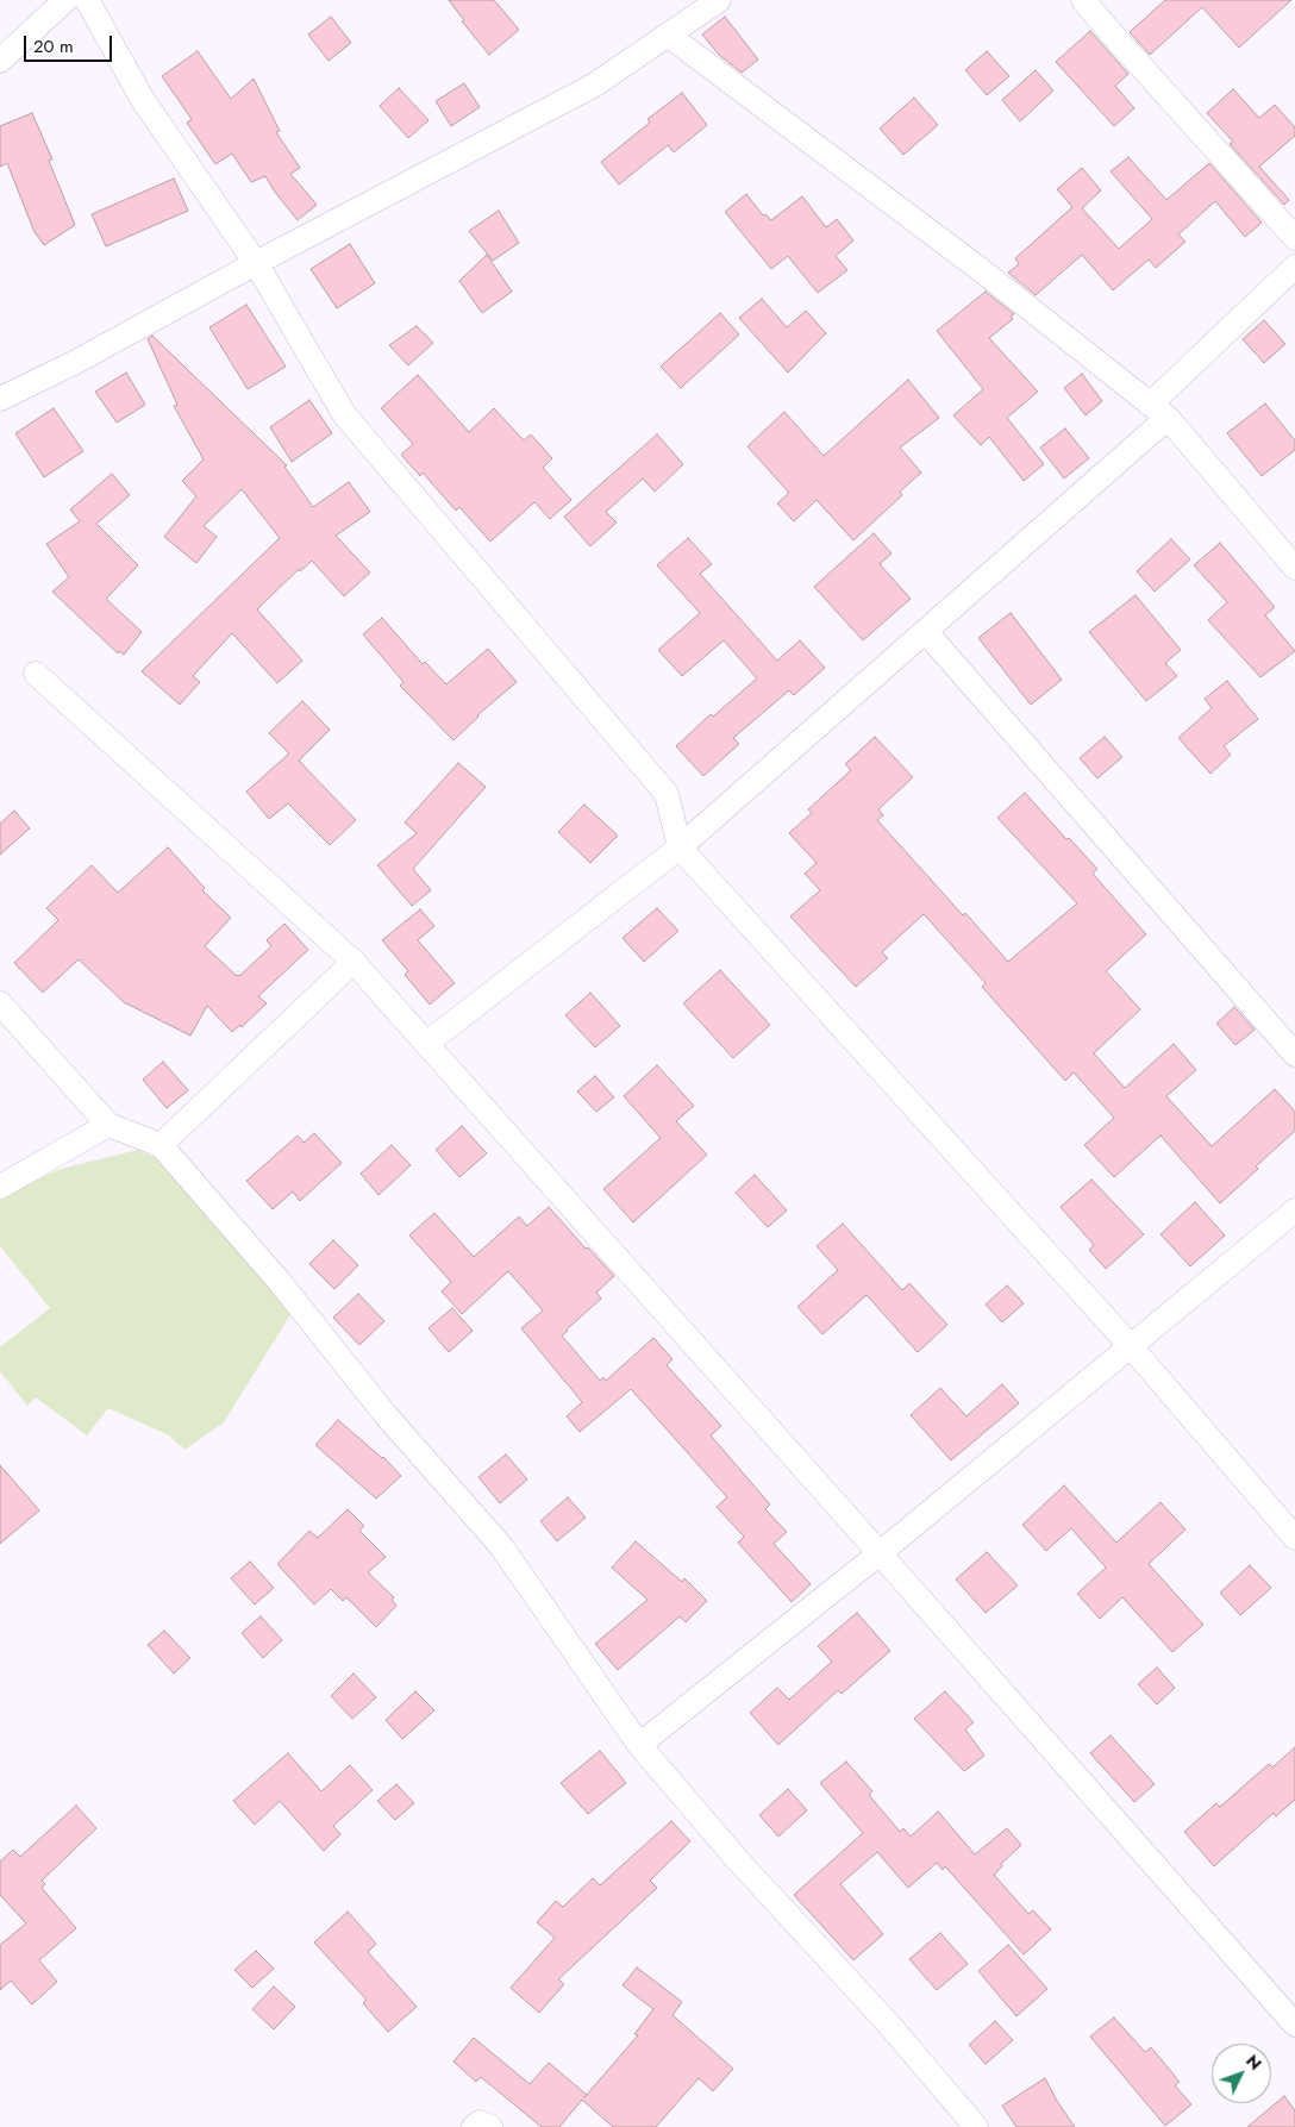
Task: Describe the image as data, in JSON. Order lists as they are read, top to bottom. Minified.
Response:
{"scale_bar":"20 m","north":"top right"}
